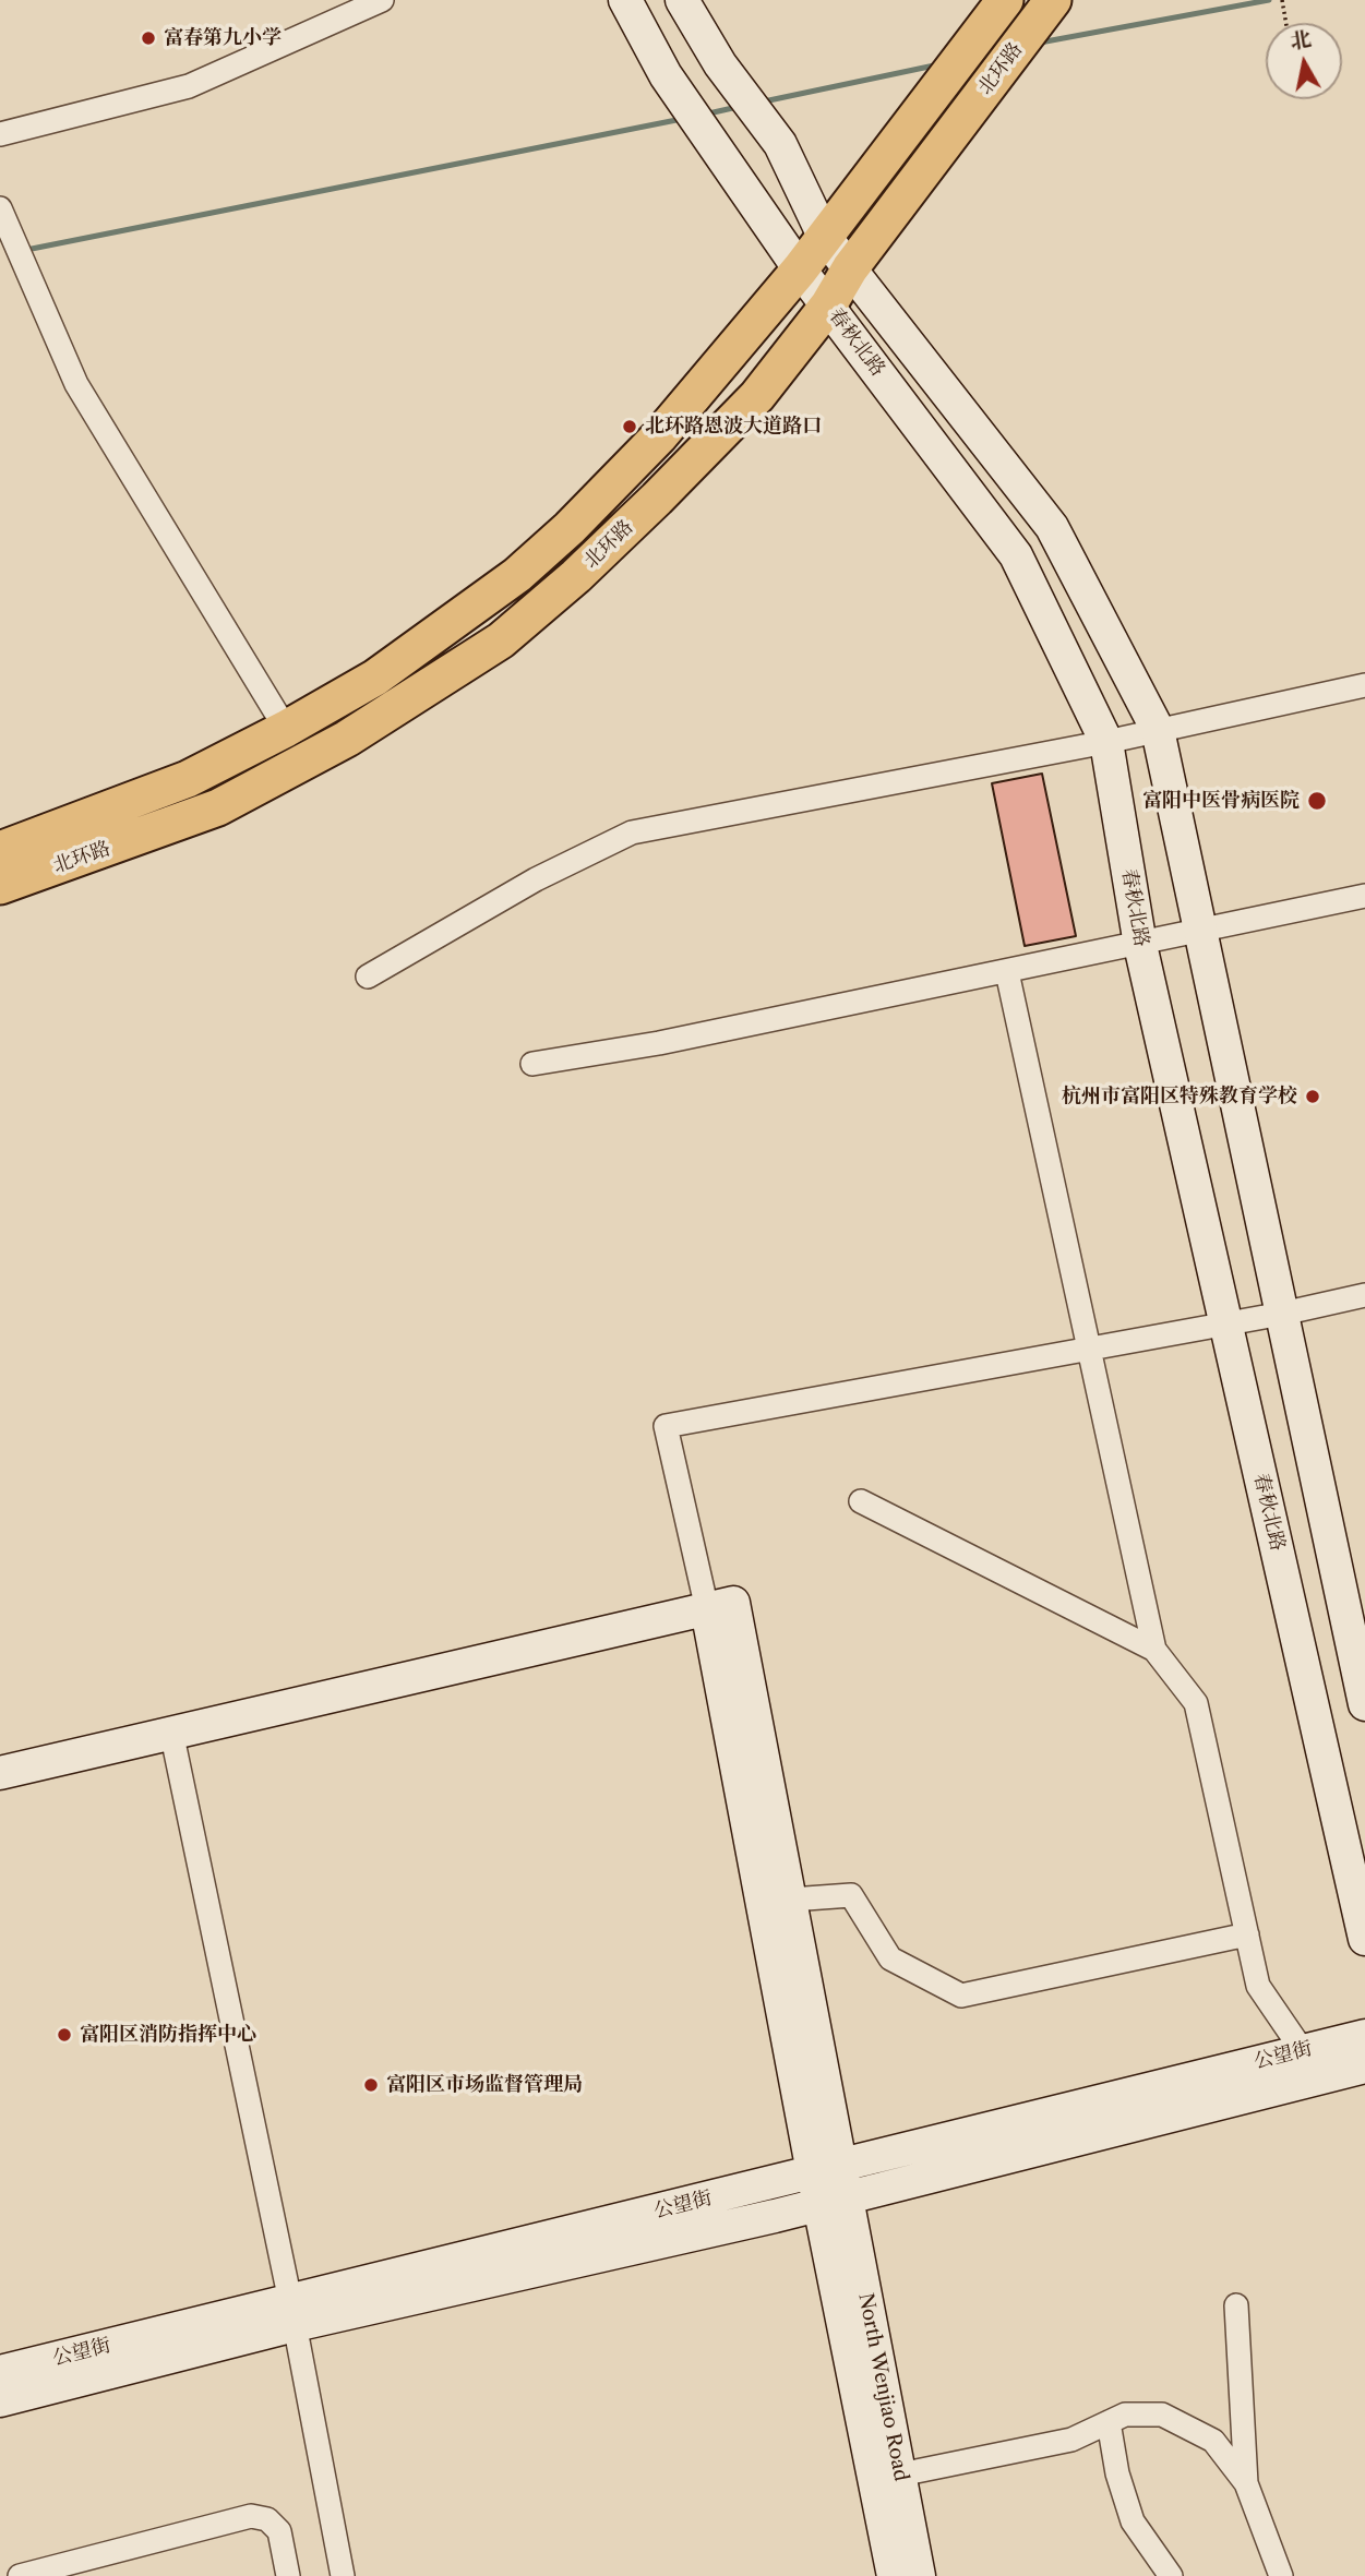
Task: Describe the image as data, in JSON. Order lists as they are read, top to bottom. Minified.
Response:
{"streets":{"main road":["北环路"],"street":["春秋北路","公望街","North Wenjiao Road"]},"crossings":[["北环路","春秋北路"],["公望街","North Wenjiao Road"]],"places":["富春第九小学","北环路恩波大道路口","富阳中医骨病医院","杭州市富阳区特殊教育学校","富阳区消防指挥中心","富阳区市场监督管理局"],"north":"top"}
